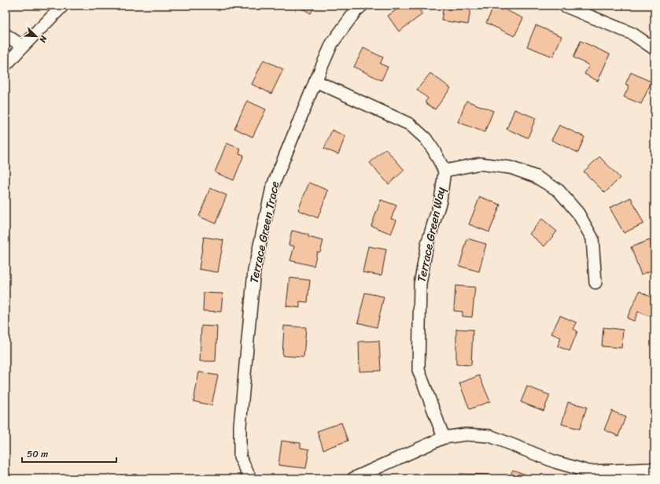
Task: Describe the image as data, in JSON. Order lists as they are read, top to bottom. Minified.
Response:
{"streets":{"street":["Terrace Green Trace","Terrace Green Way"]},"crossings":[["Terrace Green Trace","Terrace Green Way"]],"scale_bar":"50 m","north":"bottom right"}
